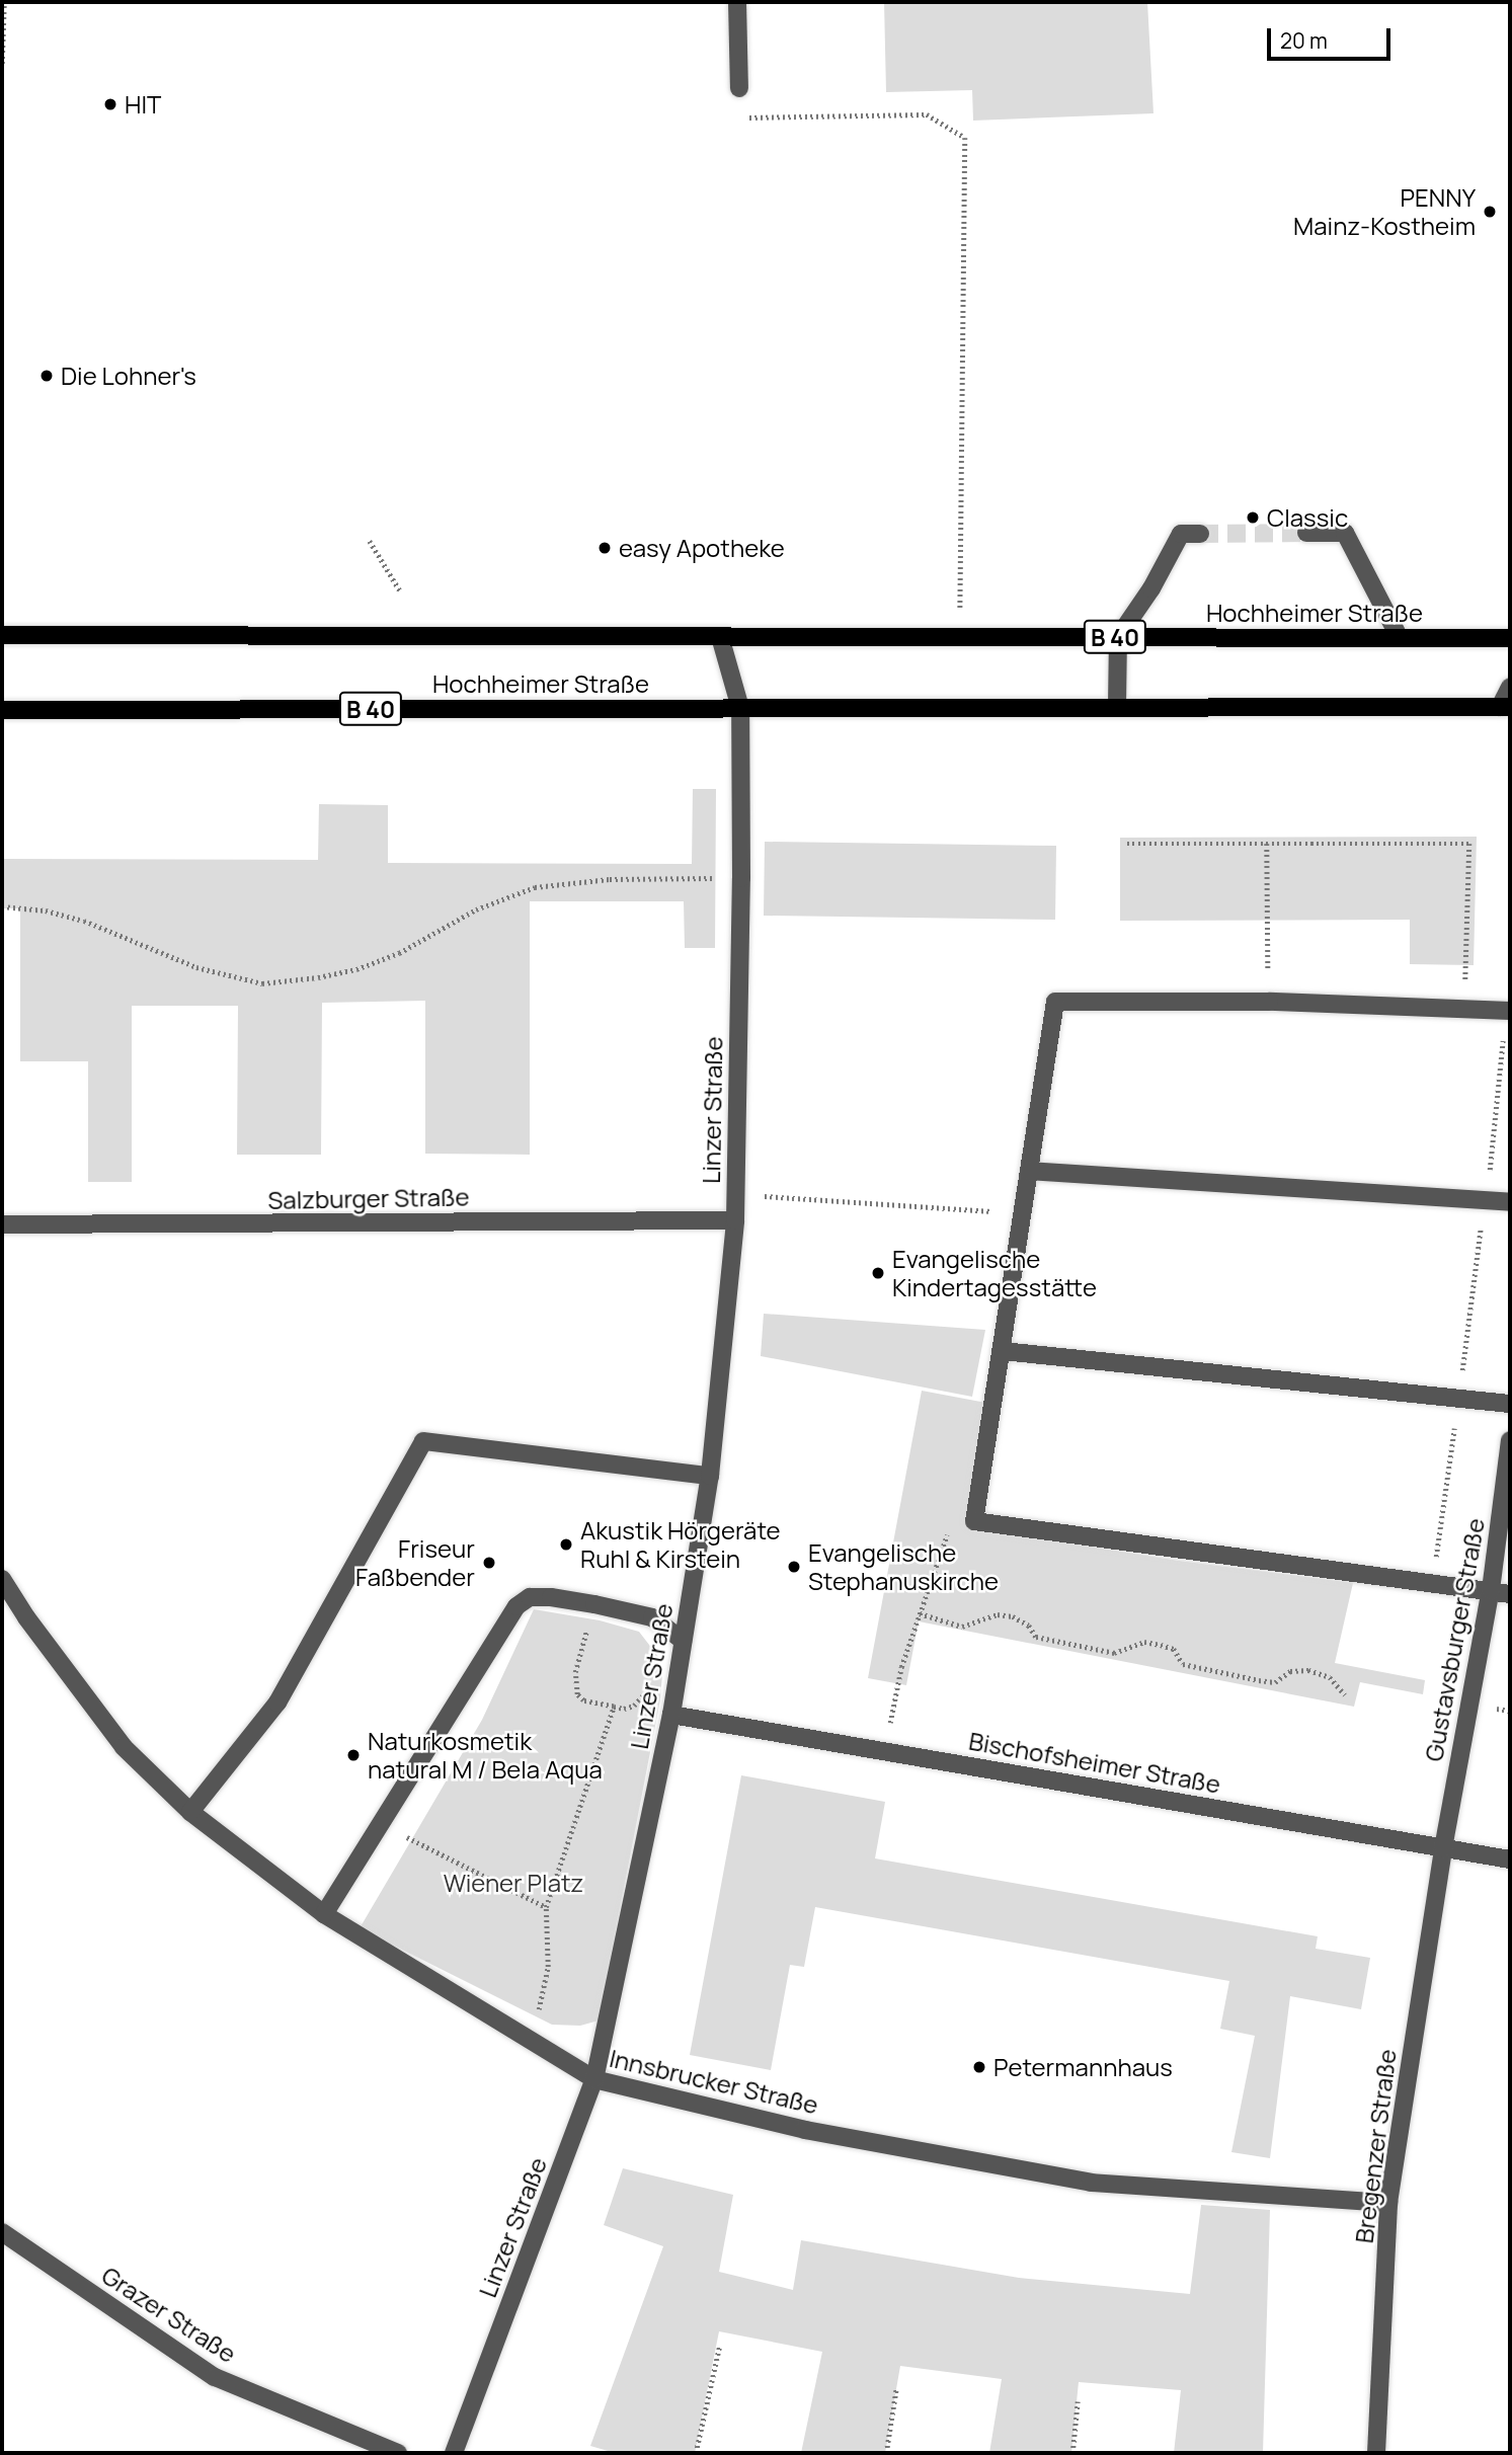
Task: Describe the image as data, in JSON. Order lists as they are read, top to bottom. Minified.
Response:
{"streets":{"main road":["Hochheimer Straße","B 40"],"street":["Linzer Straße","Salzburger Straße","Gustavsburger Straße","Bischofsheimer Straße","Innsbrucker Straße","Bregenzer Straße","Grazer Straße"]},"crossings":[["Hochheimer Straße","Linzer Straße"],["Linzer Straße","Salzburger Straße"],["Linzer Straße","Bischofsheimer Straße"],["Linzer Straße","Innsbrucker Straße"],["Gustavsburger Straße","Bischofsheimer Straße"],["Gustavsburger Straße","Bregenzer Straße"],["Bischofsheimer Straße","Bregenzer Straße"],["Innsbrucker Straße","Bregenzer Straße"]],"parks":["Wiener Platz"],"places":["HIT","PENNY Mainz-Kostheim","Die Lohner's","Classic","easy Apotheke","Evangelische Kindertagesstätte","Akustik Hörgeräte Ruhl & Kirstein","Friseur Faßbender","Evangelische Stephanuskirche","Naturkosmetik natural M / Bela Aqua","Petermannhaus"],"scale_bar":"20 m"}
